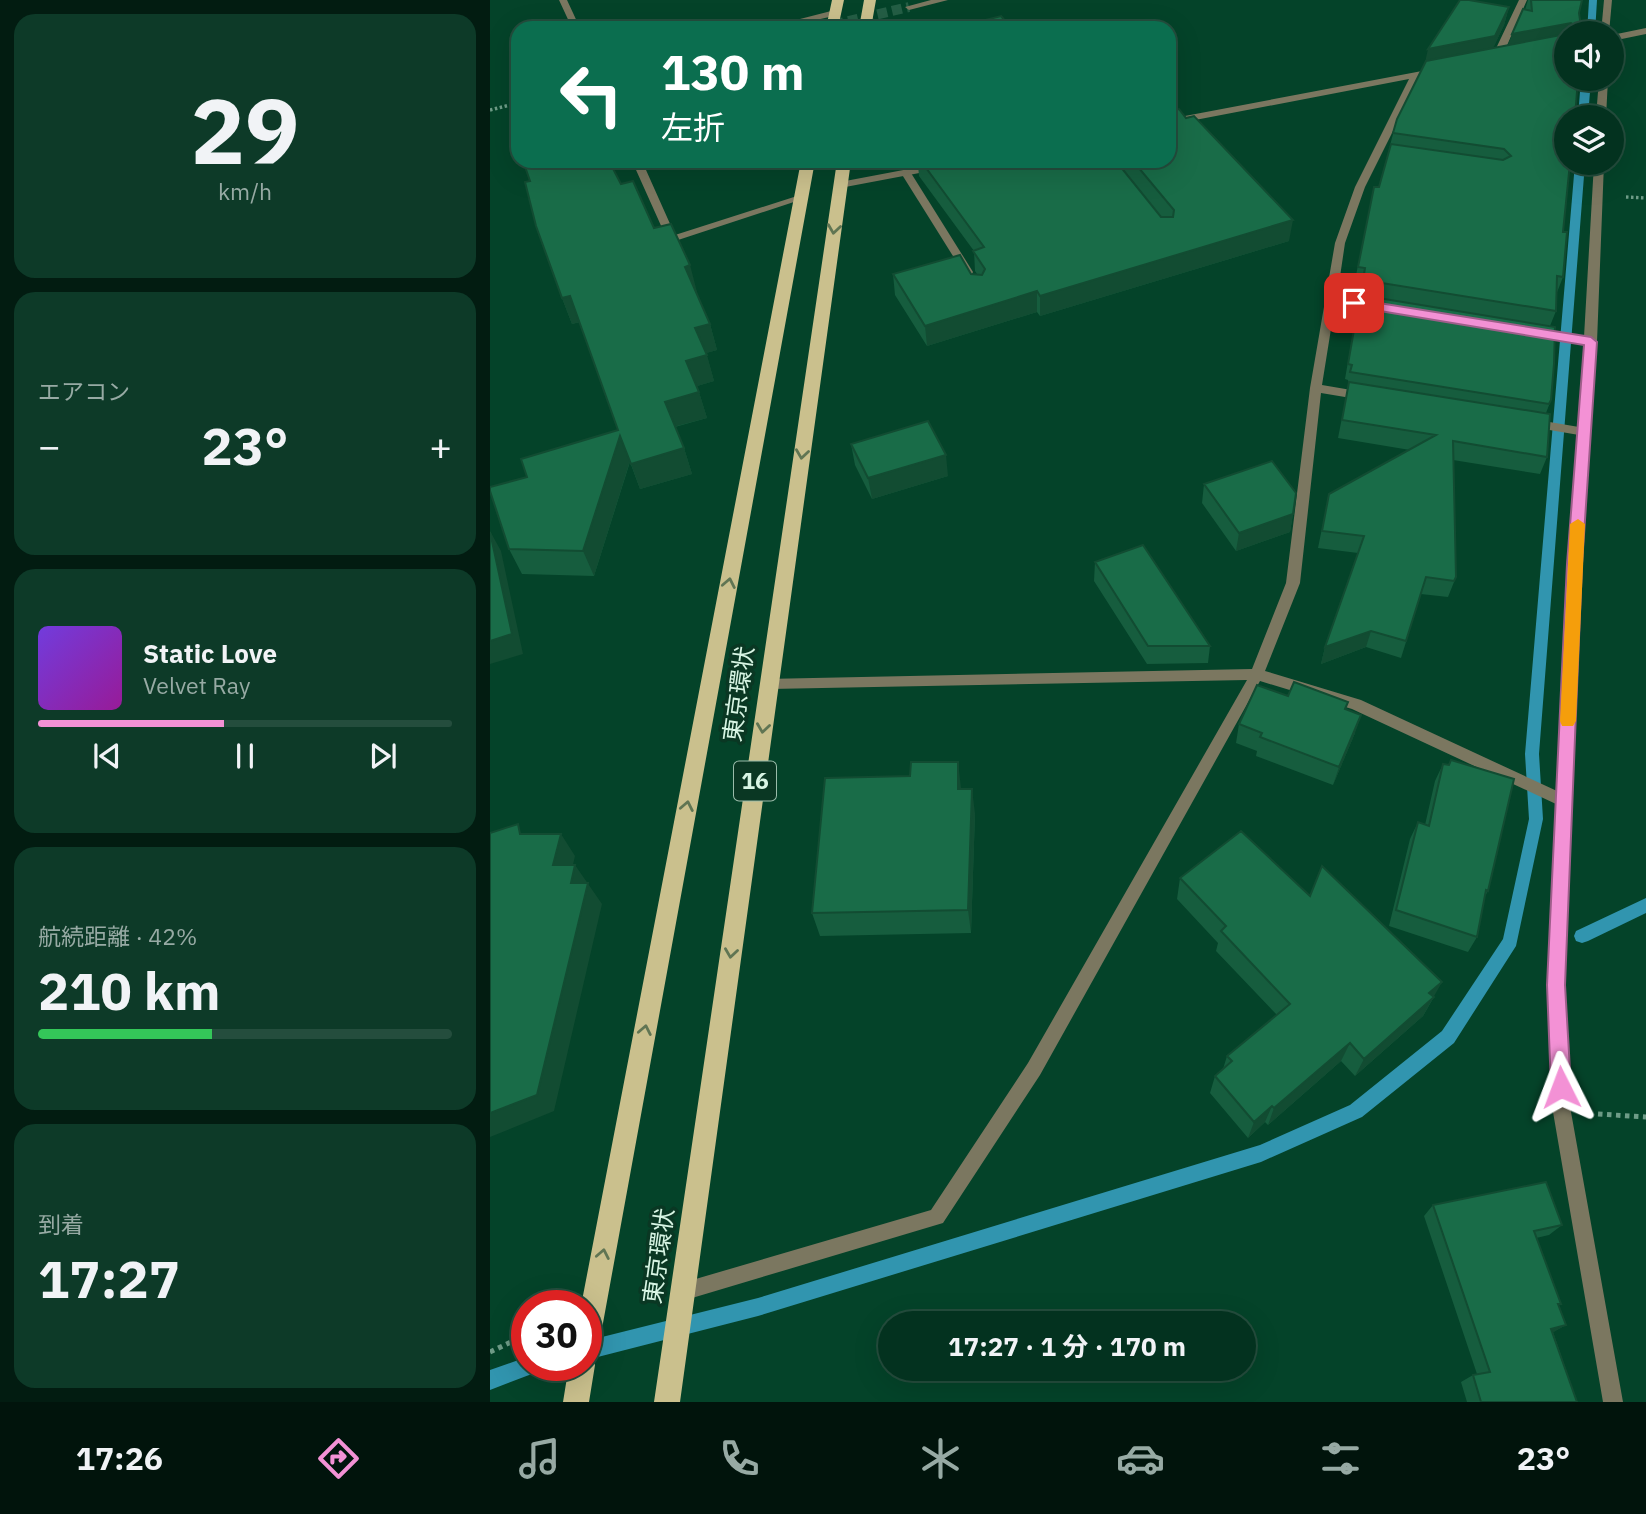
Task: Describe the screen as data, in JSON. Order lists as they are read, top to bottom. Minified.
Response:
{"streets":{"highway":["東京環状","16"]},"page":{"tile":[["29","km/h"],"エアコン",["航続距離 · 42%","210 km"],["到着","17:27"]],"turn":["130 m","左折"],"heat":["−","23°","+"],"song":["Static Love","Velvet Ray"],"limit":"30","trip":"17:27 · 1 分 · 170 m","tabs":["17:26","23°"]}}
